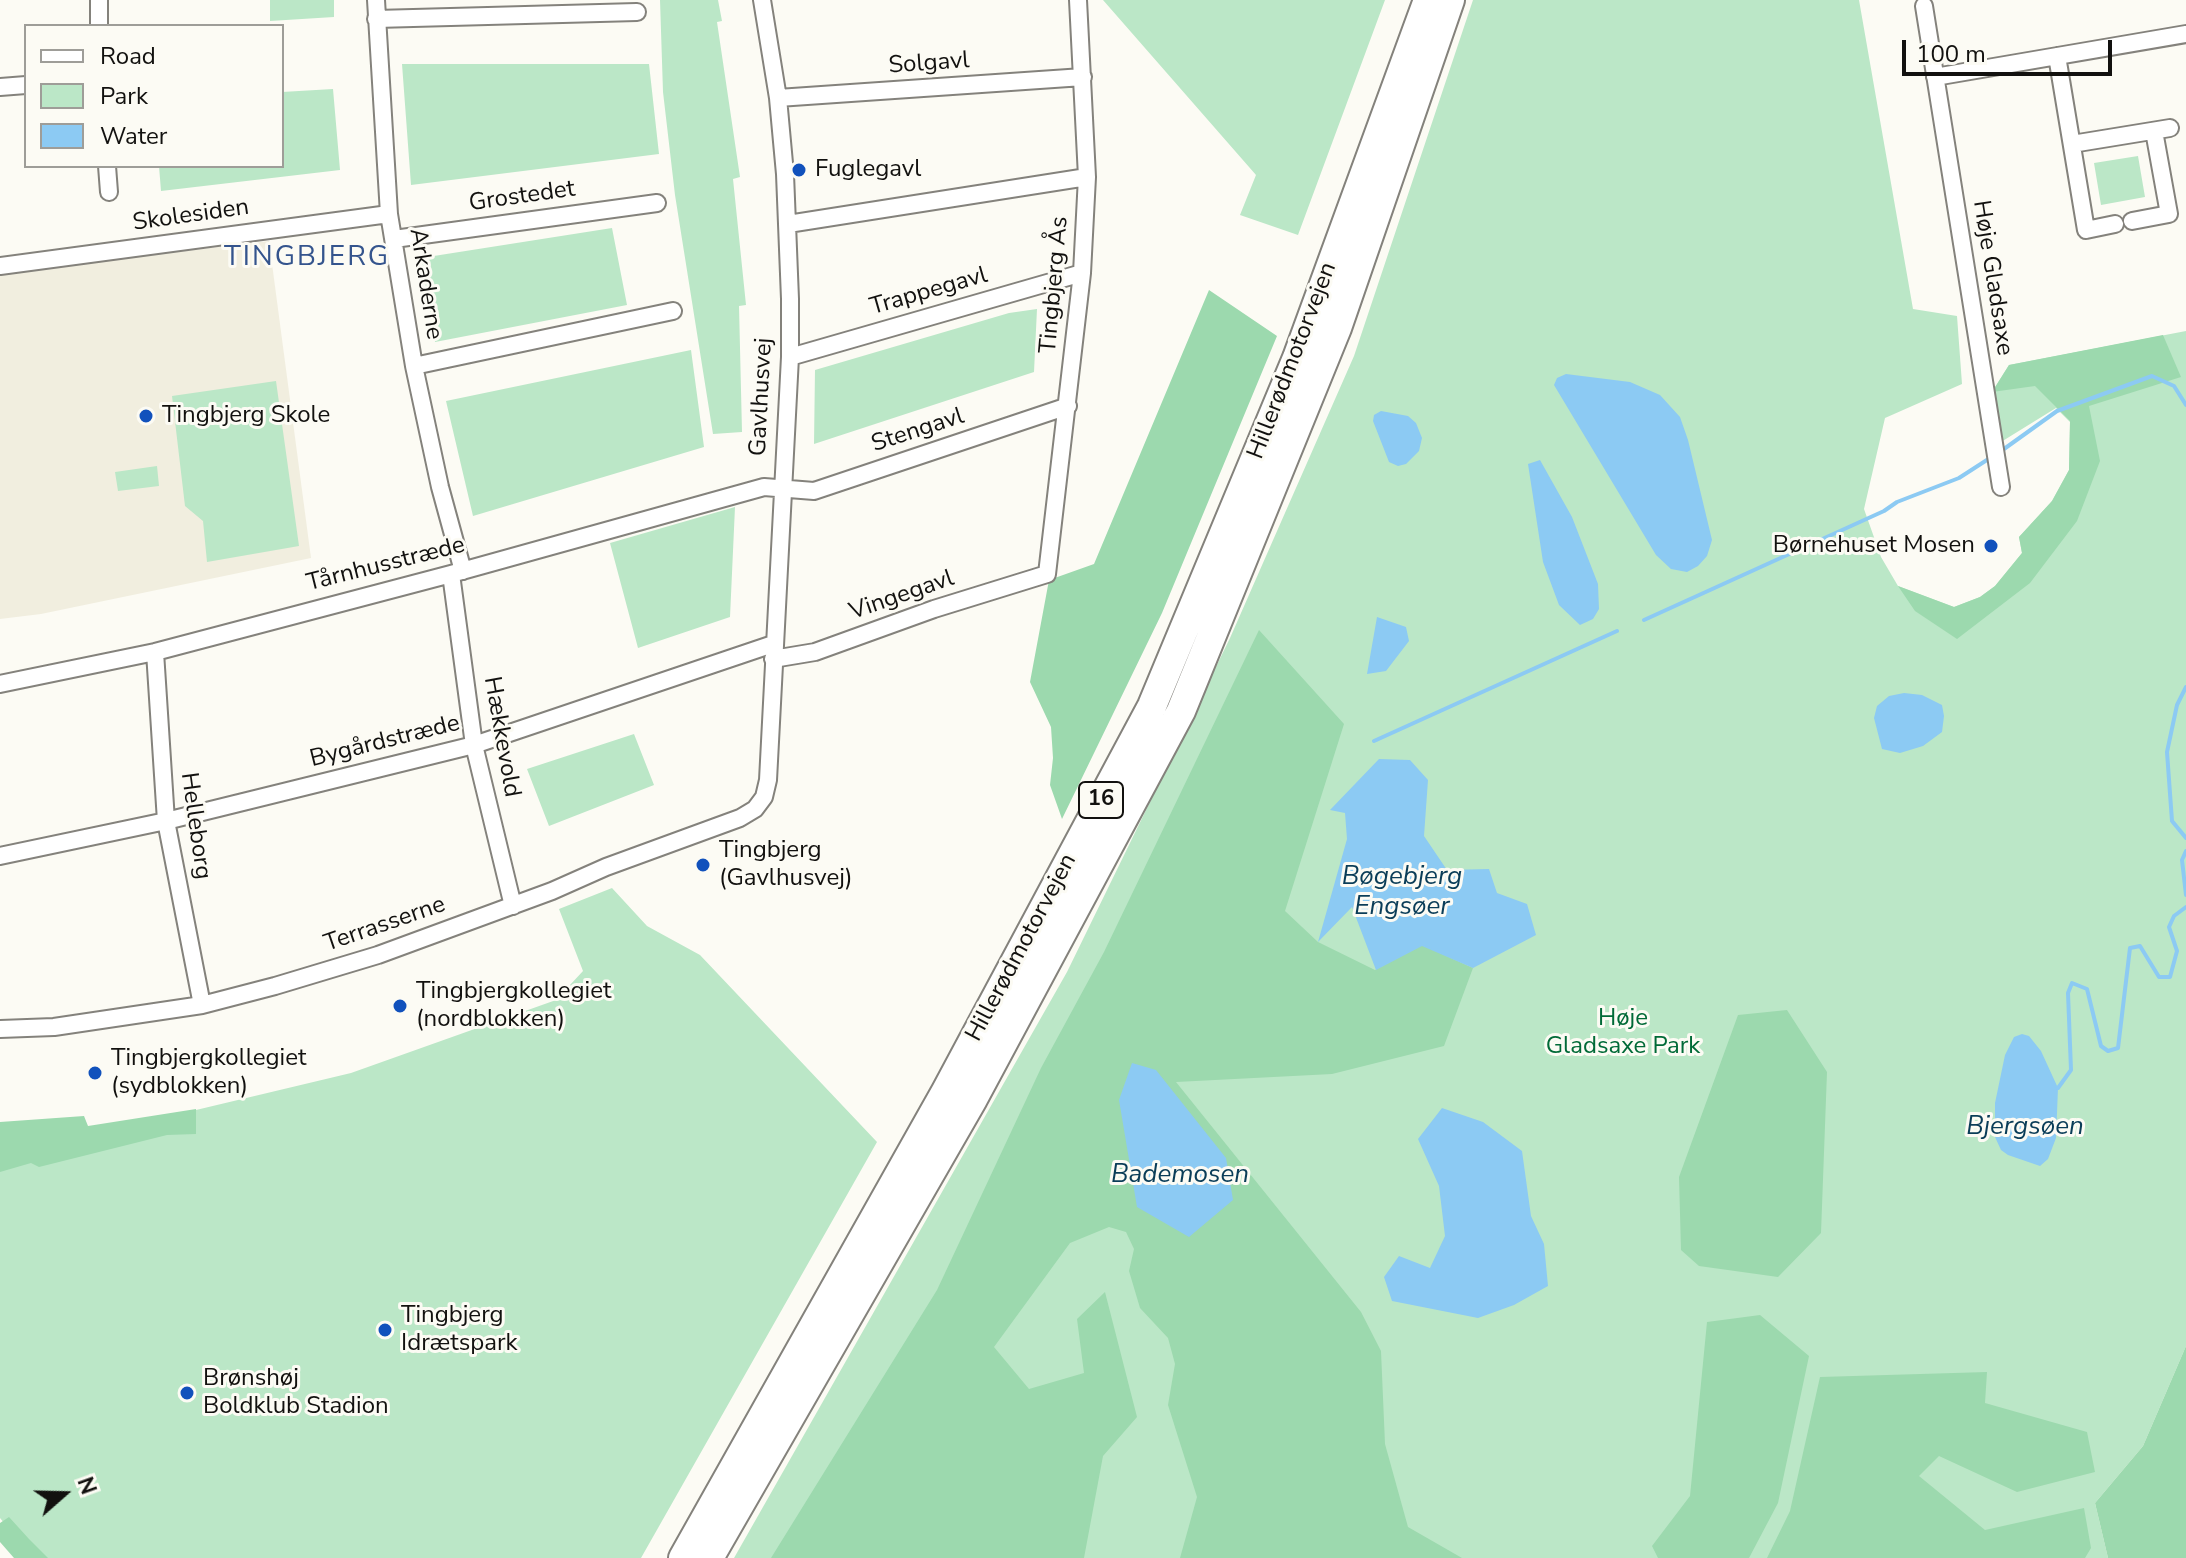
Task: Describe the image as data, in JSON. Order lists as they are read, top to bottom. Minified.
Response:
{"streets":{"highway":["Hillerødmotorvejen","16"],"street":["Solgavl","Grostedet","Skolesiden","Høje Gladsaxe","Arkaderne","Tingbjerg Ås","Trappegavl","Gavlhusvej","Stengavl","Tårnhusstræde","Vingegavl","Hækkevold","Bygårdstræde","Helleborg","Terrasserne"]},"crossings":[["Solgavl","Tingbjerg Ås"],["Solgavl","Gavlhusvej"],["Grostedet","Arkaderne"],["Skolesiden","Arkaderne"],["Arkaderne","Tårnhusstræde"],["Arkaderne","Hækkevold"],["Tingbjerg Ås","Trappegavl"],["Tingbjerg Ås","Stengavl"],["Tingbjerg Ås","Vingegavl"],["Trappegavl","Gavlhusvej"],["Gavlhusvej","Stengavl"],["Gavlhusvej","Tårnhusstræde"],["Gavlhusvej","Vingegavl"],["Gavlhusvej","Bygårdstræde"],["Gavlhusvej","Terrasserne"],["Stengavl","Tårnhusstræde"],["Tårnhusstræde","Hækkevold"],["Tårnhusstræde","Helleborg"],["Vingegavl","Bygårdstræde"],["Hækkevold","Bygårdstræde"],["Hækkevold","Terrasserne"],["Bygårdstræde","Helleborg"],["Helleborg","Terrasserne"]],"districts":["TINGBJERG"],"water":["Bøgebjerg Engsøer","Bjergsøen","Bademosen"],"parks":["Høje Gladsaxe Park"],"places":["Fuglegavl","Tingbjerg Skole","Børnehuset Mosen","Tingbjerg (Gavlhusvej)","Tingbjergkollegiet (nordblokken)","Tingbjergkollegiet (sydblokken)","Tingbjerg Idrætspark","Brønshøj Boldklub Stadion"],"legend":["Road","Park","Water"],"scale_bar":"100 m","north":"right"}
